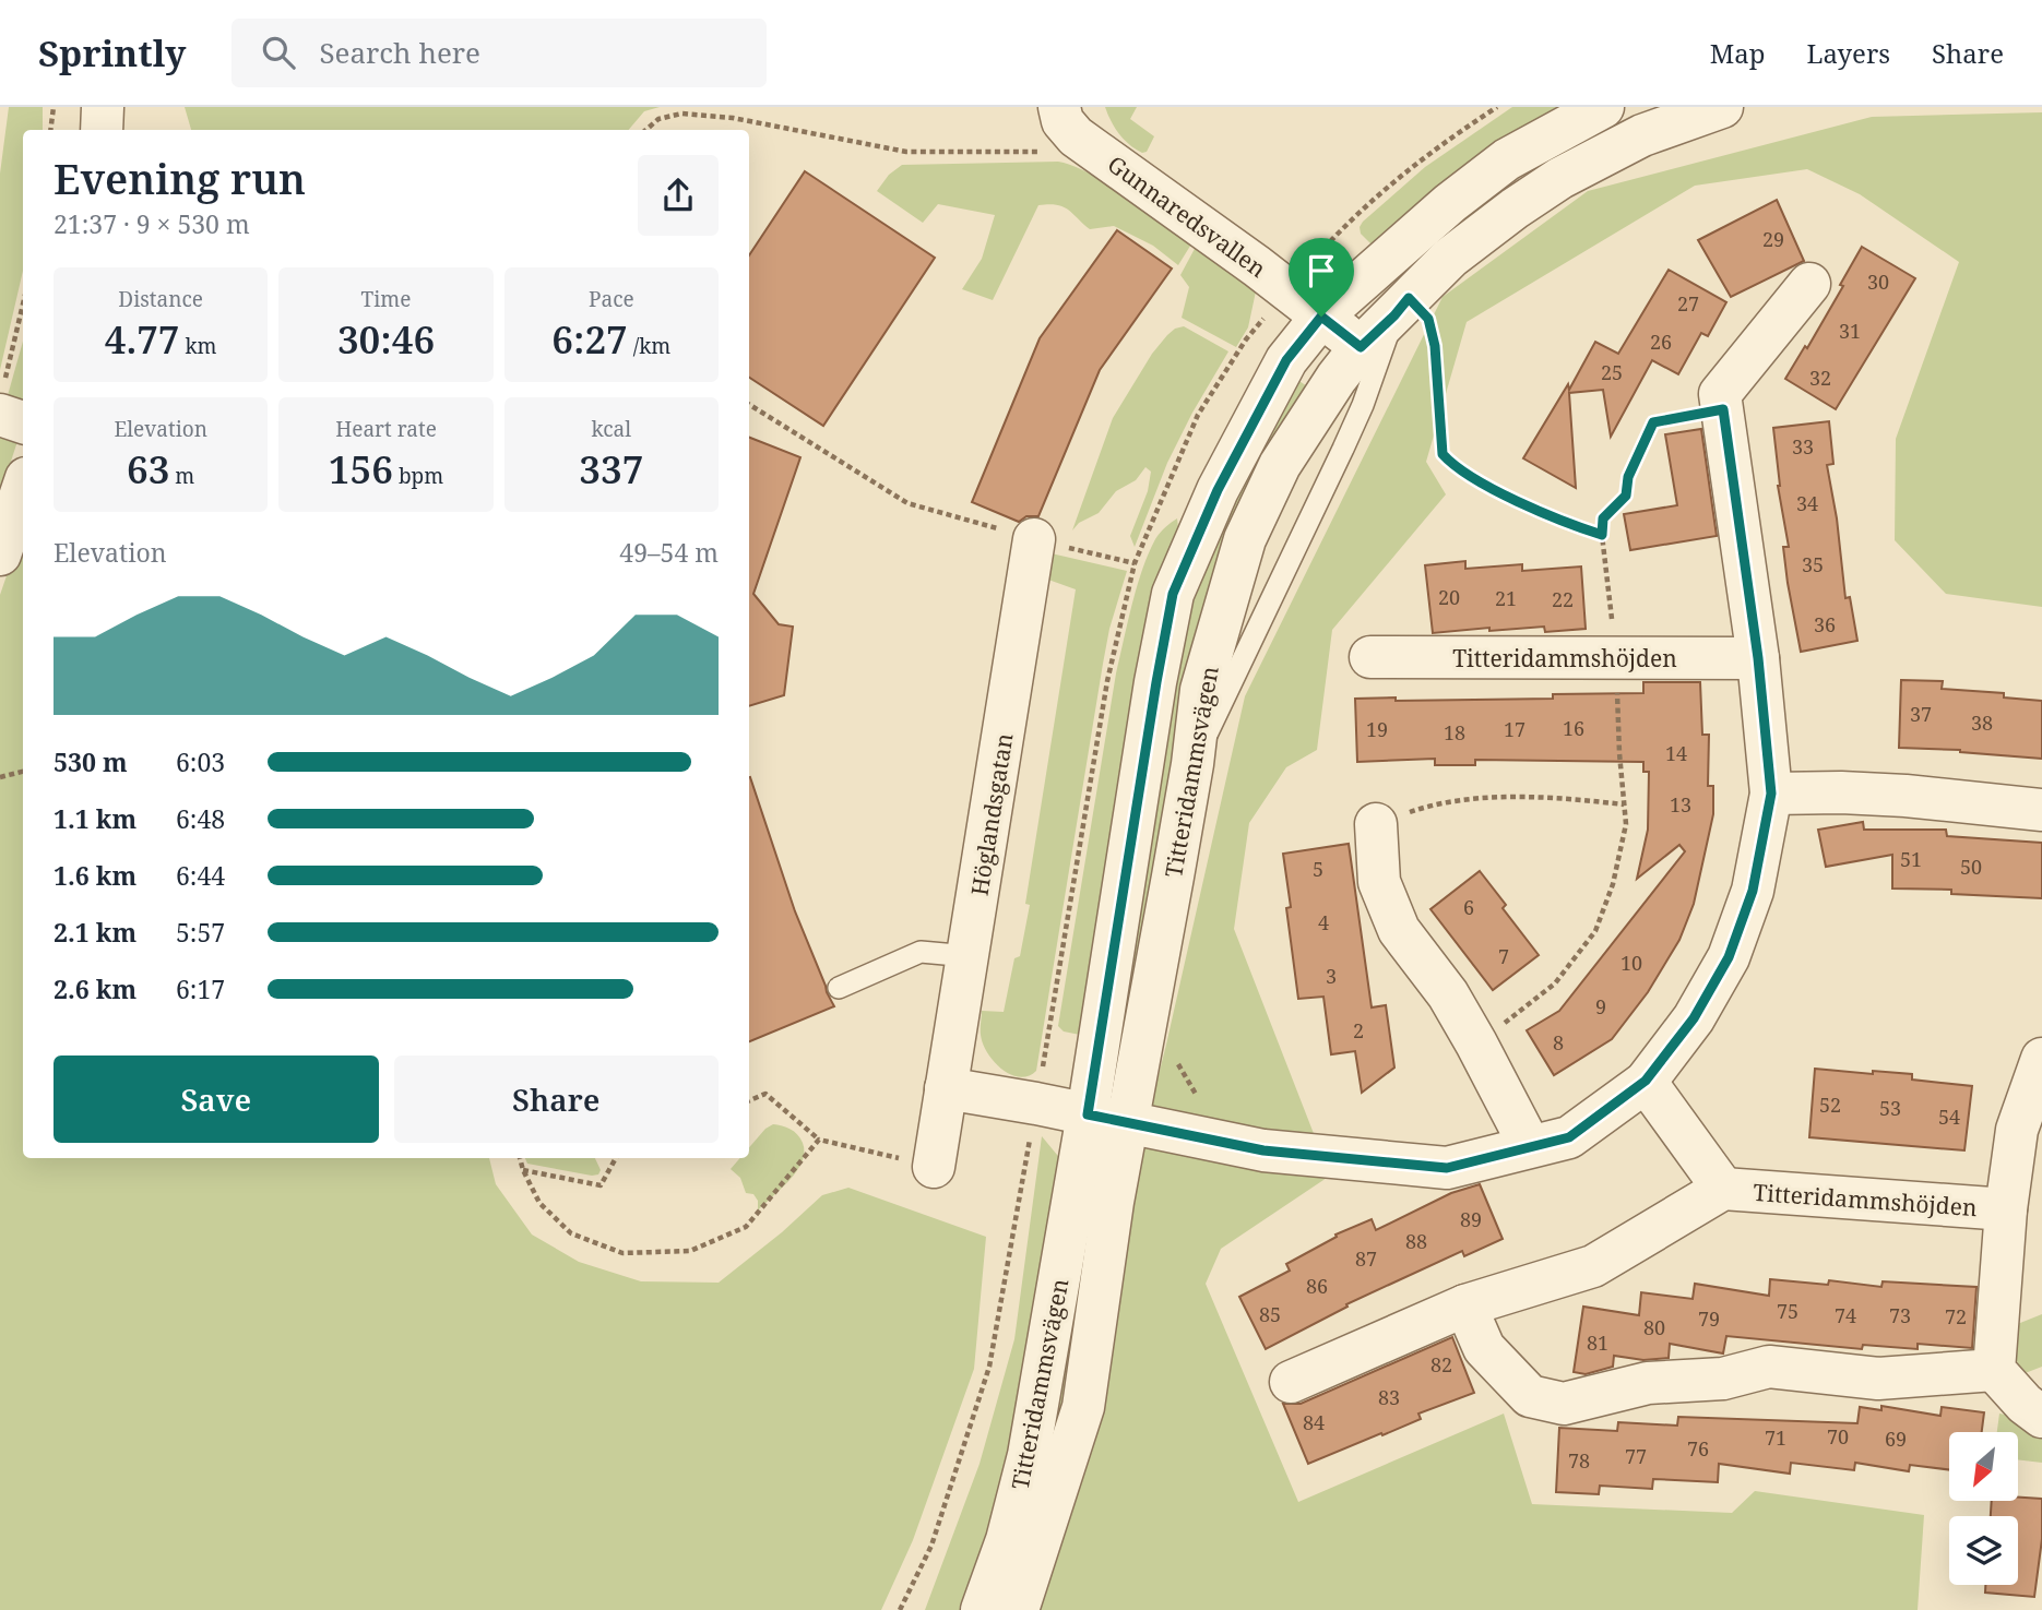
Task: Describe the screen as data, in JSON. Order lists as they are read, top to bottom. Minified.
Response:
{"streets":{"street":["Gunnaredsvallen","Titteridammshöjden","Titteridammsvägen","Höglandsgatan"]},"crossings":[["Gunnaredsvallen","Titteridammsvägen"]],"house_numbers":["29","30","27","31","26","25","32","33","34","35","20","21","22","36","37","38","16","19","17","18","14","13","51","50","5","6","4","7","10","3","9","2","8","52","53","54","89","88","87","86","75","85","74","73","72","79","80","81","82","83","84","70","71","69","76","77","78"],"north":"bottom left","page":{"header":"Sprintly","search":"Search here","nav":["Map","Layers","Share"],"heading":["Evening run","21:37 · 9 × 530 m"],"stats":[["Distance","4.77 km"],["Time","30:46"],["Pace","6:27 /km"],["Elevation","63 m"],["Heart rate","156 bpm"],["kcal","337"]],"chart":["Elevation","49–54 m"],"list":[{"name":"530 m","note":"6:03"},{"name":"1.1 km","note":"6:48"},{"name":"1.6 km","note":"6:44"},{"name":"2.1 km","note":"5:57"},{"name":"2.6 km","note":"6:17"}],"buttons":["Save","Share"]}}
